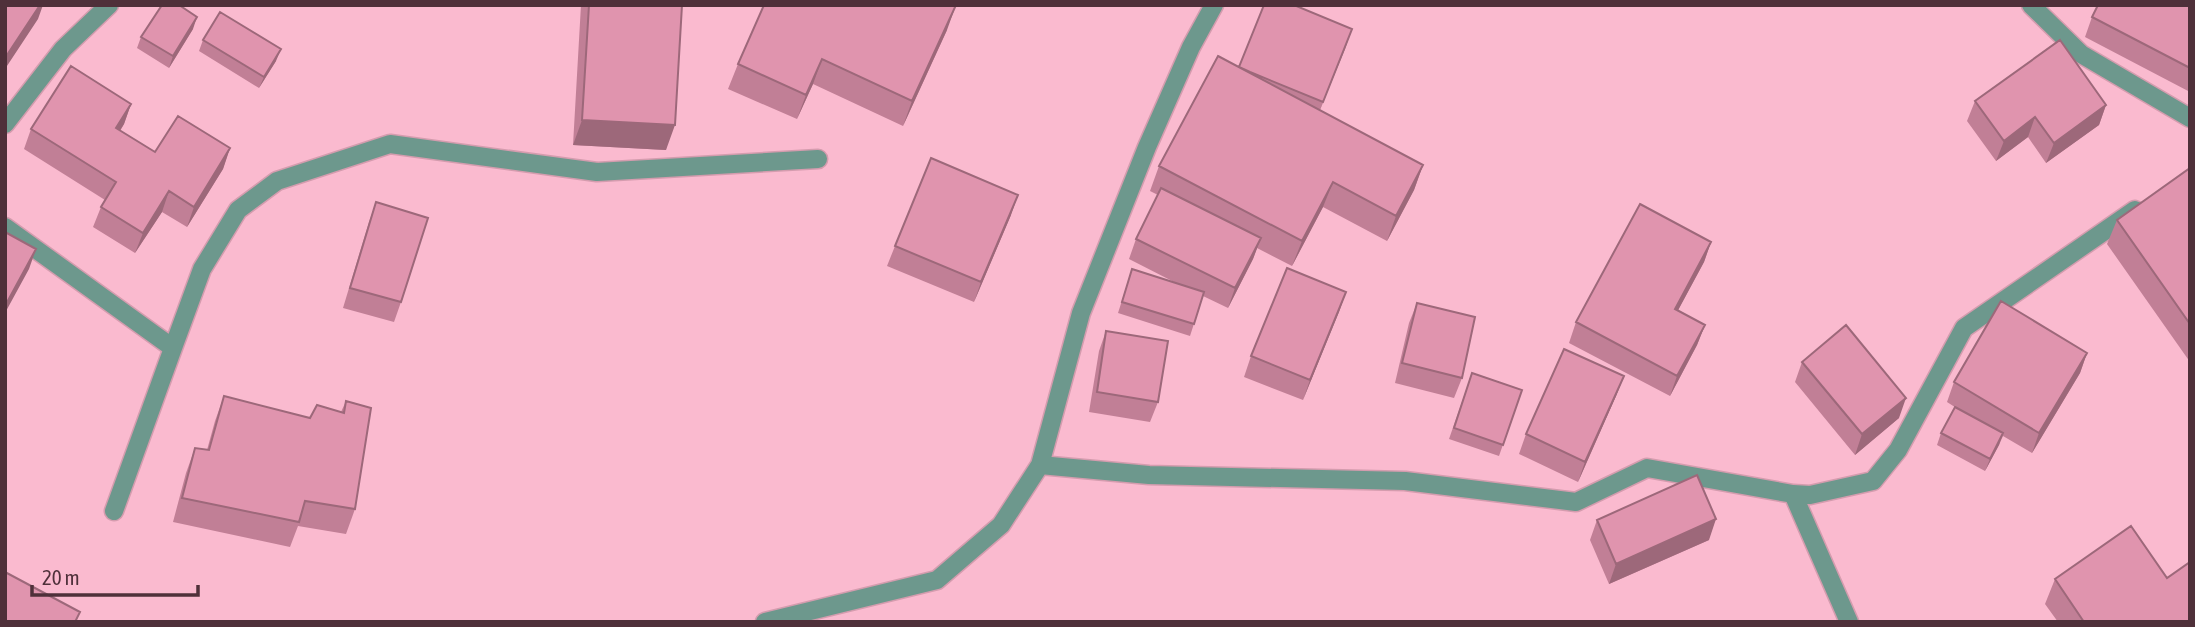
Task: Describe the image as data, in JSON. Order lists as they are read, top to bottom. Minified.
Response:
{"scale_bar":"20 m"}
